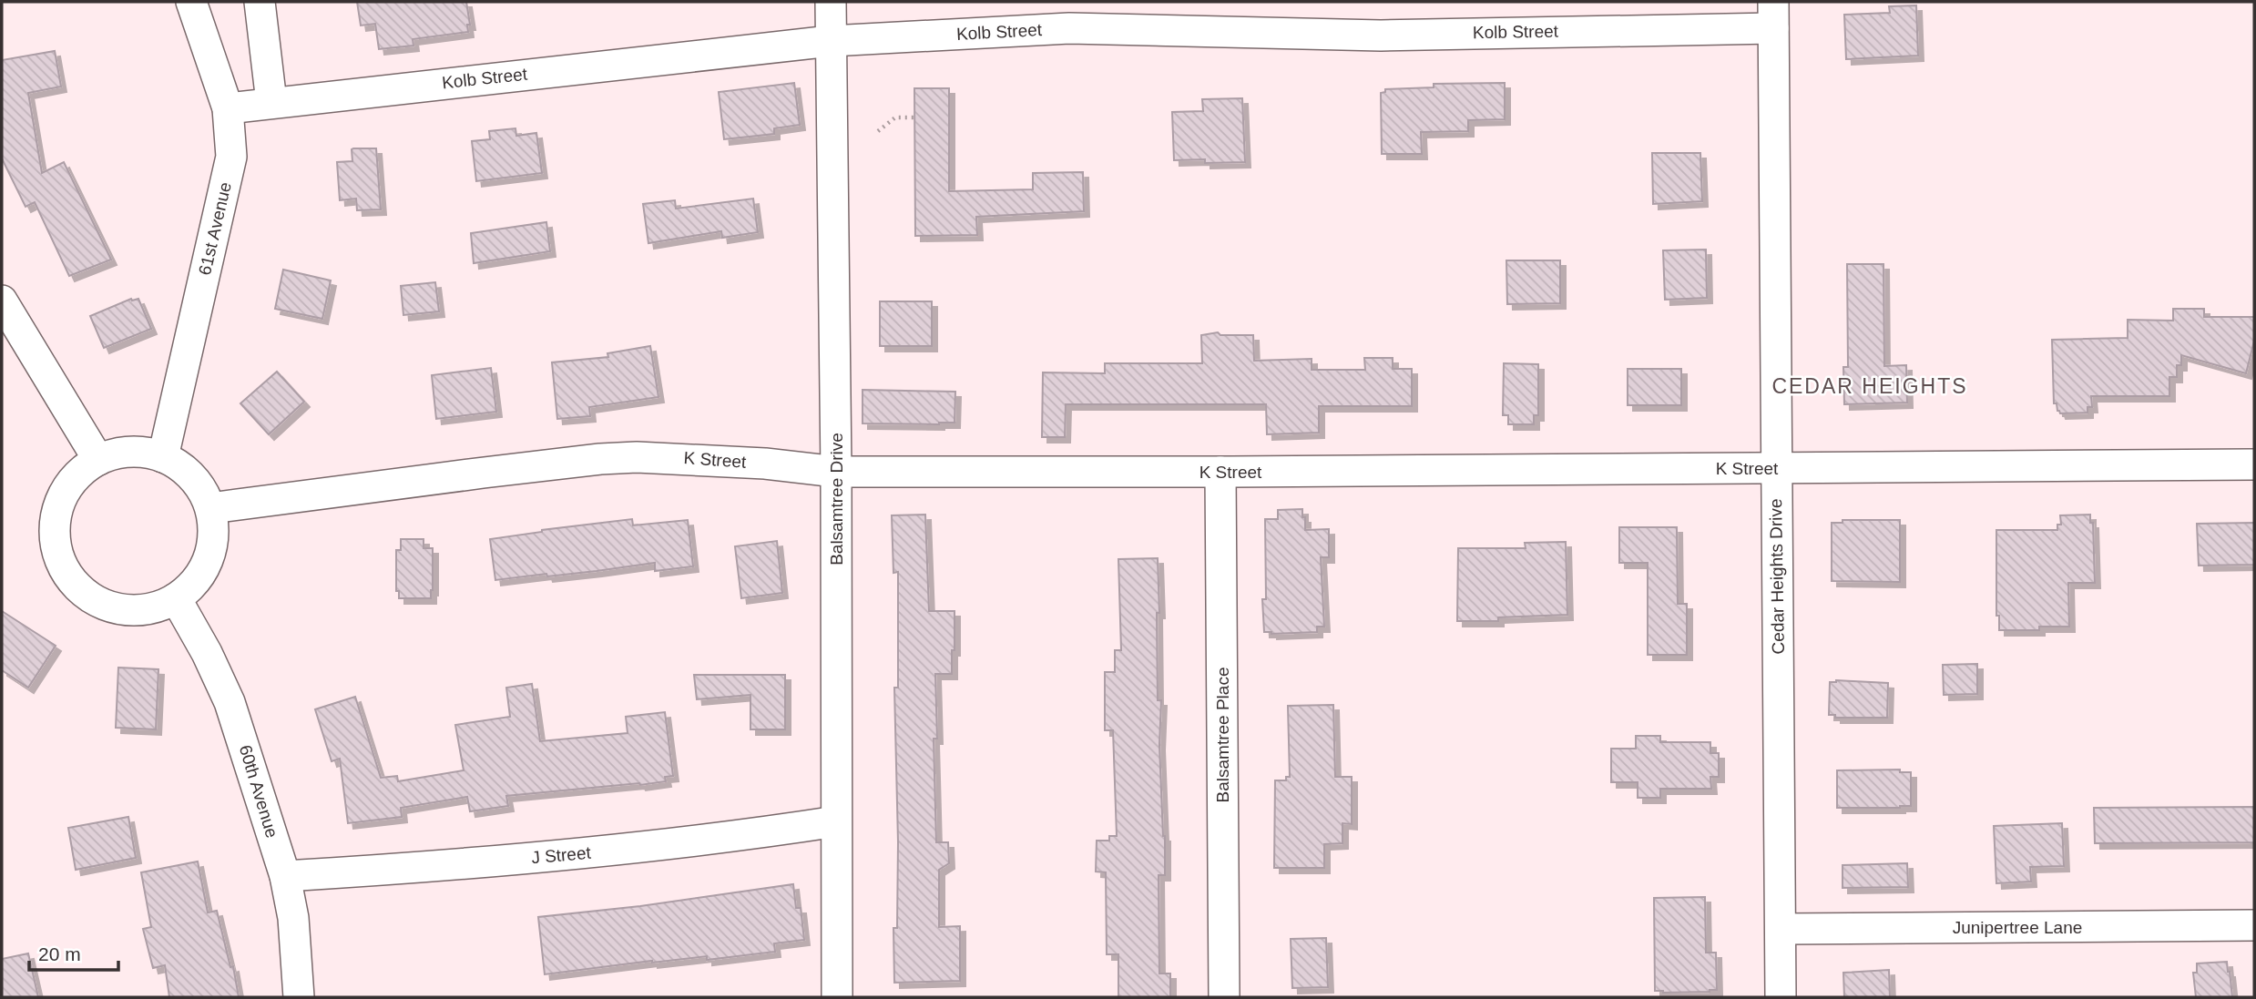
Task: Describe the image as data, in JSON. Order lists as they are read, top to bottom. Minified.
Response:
{"streets":{"street":["Kolb Street","61st Avenue","K Street","Balsamtree Drive","Cedar Heights Drive","Balsamtree Place","60th Avenue","J Street","Junipertree Lane"]},"crossings":[["Kolb Street","61st Avenue"],["Kolb Street","Balsamtree Drive"],["Kolb Street","Cedar Heights Drive"],["61st Avenue","K Street"],["61st Avenue","60th Avenue"],["K Street","Balsamtree Drive"],["K Street","Cedar Heights Drive"],["K Street","Balsamtree Place"],["K Street","60th Avenue"],["Balsamtree Drive","J Street"],["Cedar Heights Drive","Junipertree Lane"],["60th Avenue","J Street"]],"districts":["CEDAR HEIGHTS"],"scale_bar":"20 m"}
